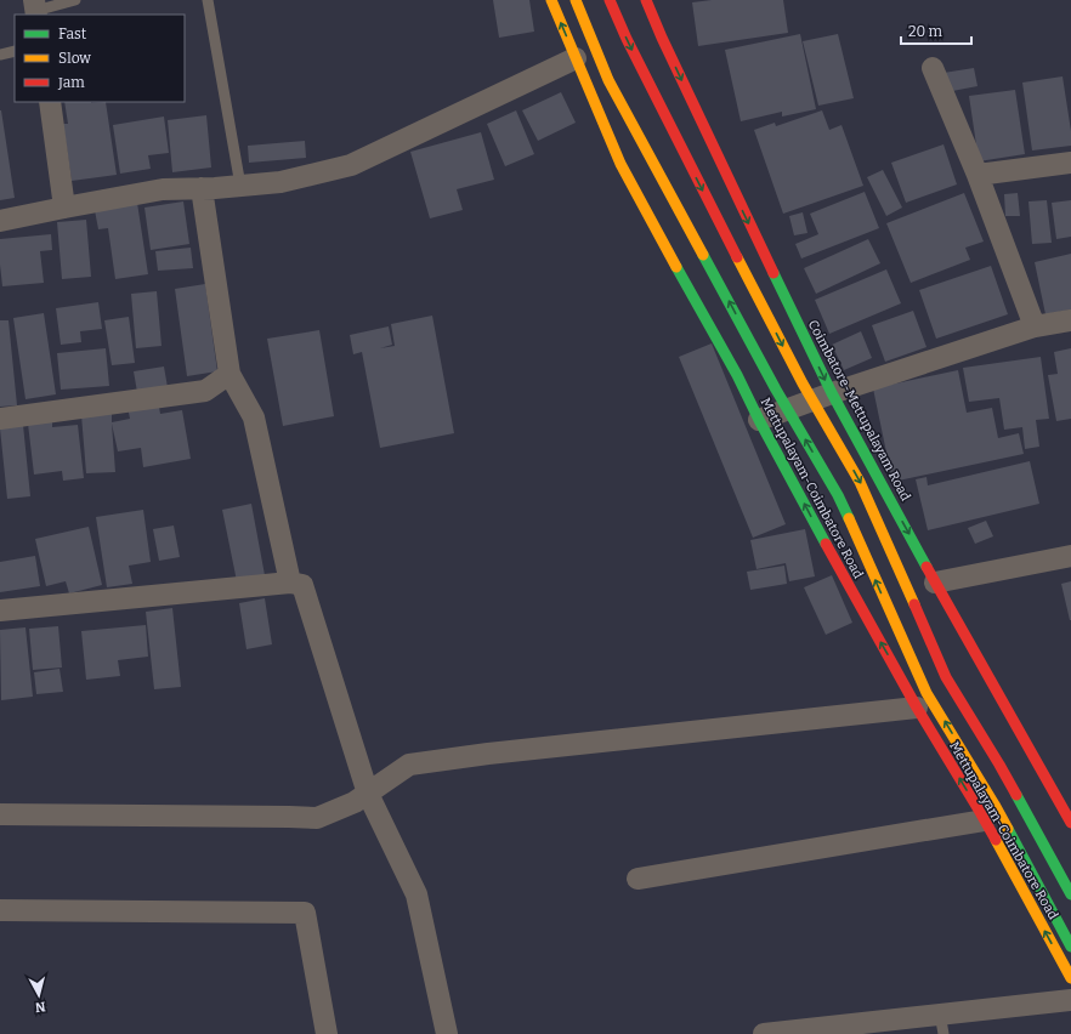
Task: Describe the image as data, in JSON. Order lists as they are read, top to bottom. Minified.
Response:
{"streets":{"main road":["Coimbatore-Mettupalayam Road","Mettupalayam-Coimbatore Road"]},"legend":["Fast","Slow","Jam"],"scale_bar":"20 m","north":"bottom"}
